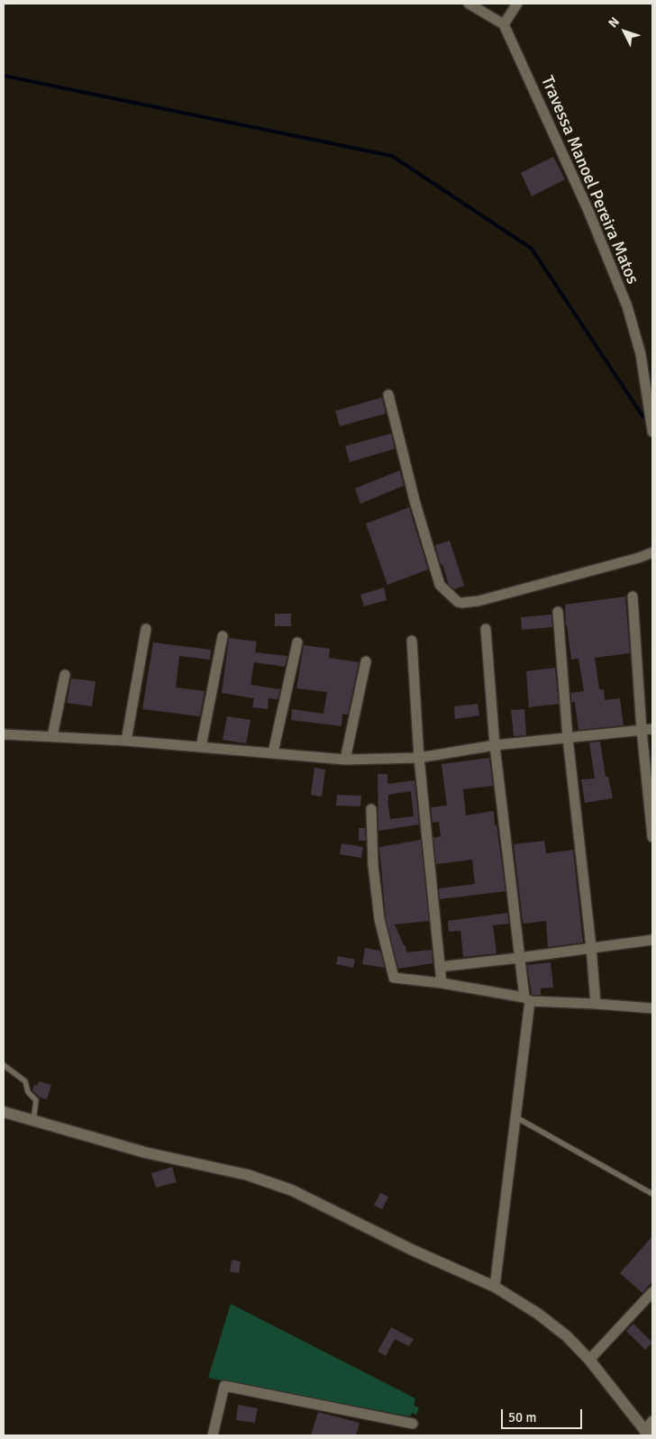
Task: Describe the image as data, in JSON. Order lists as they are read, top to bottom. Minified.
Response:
{"streets":{"street":["Travessa Manoel Pereira Matos"]},"scale_bar":"50 m","north":"top left"}
